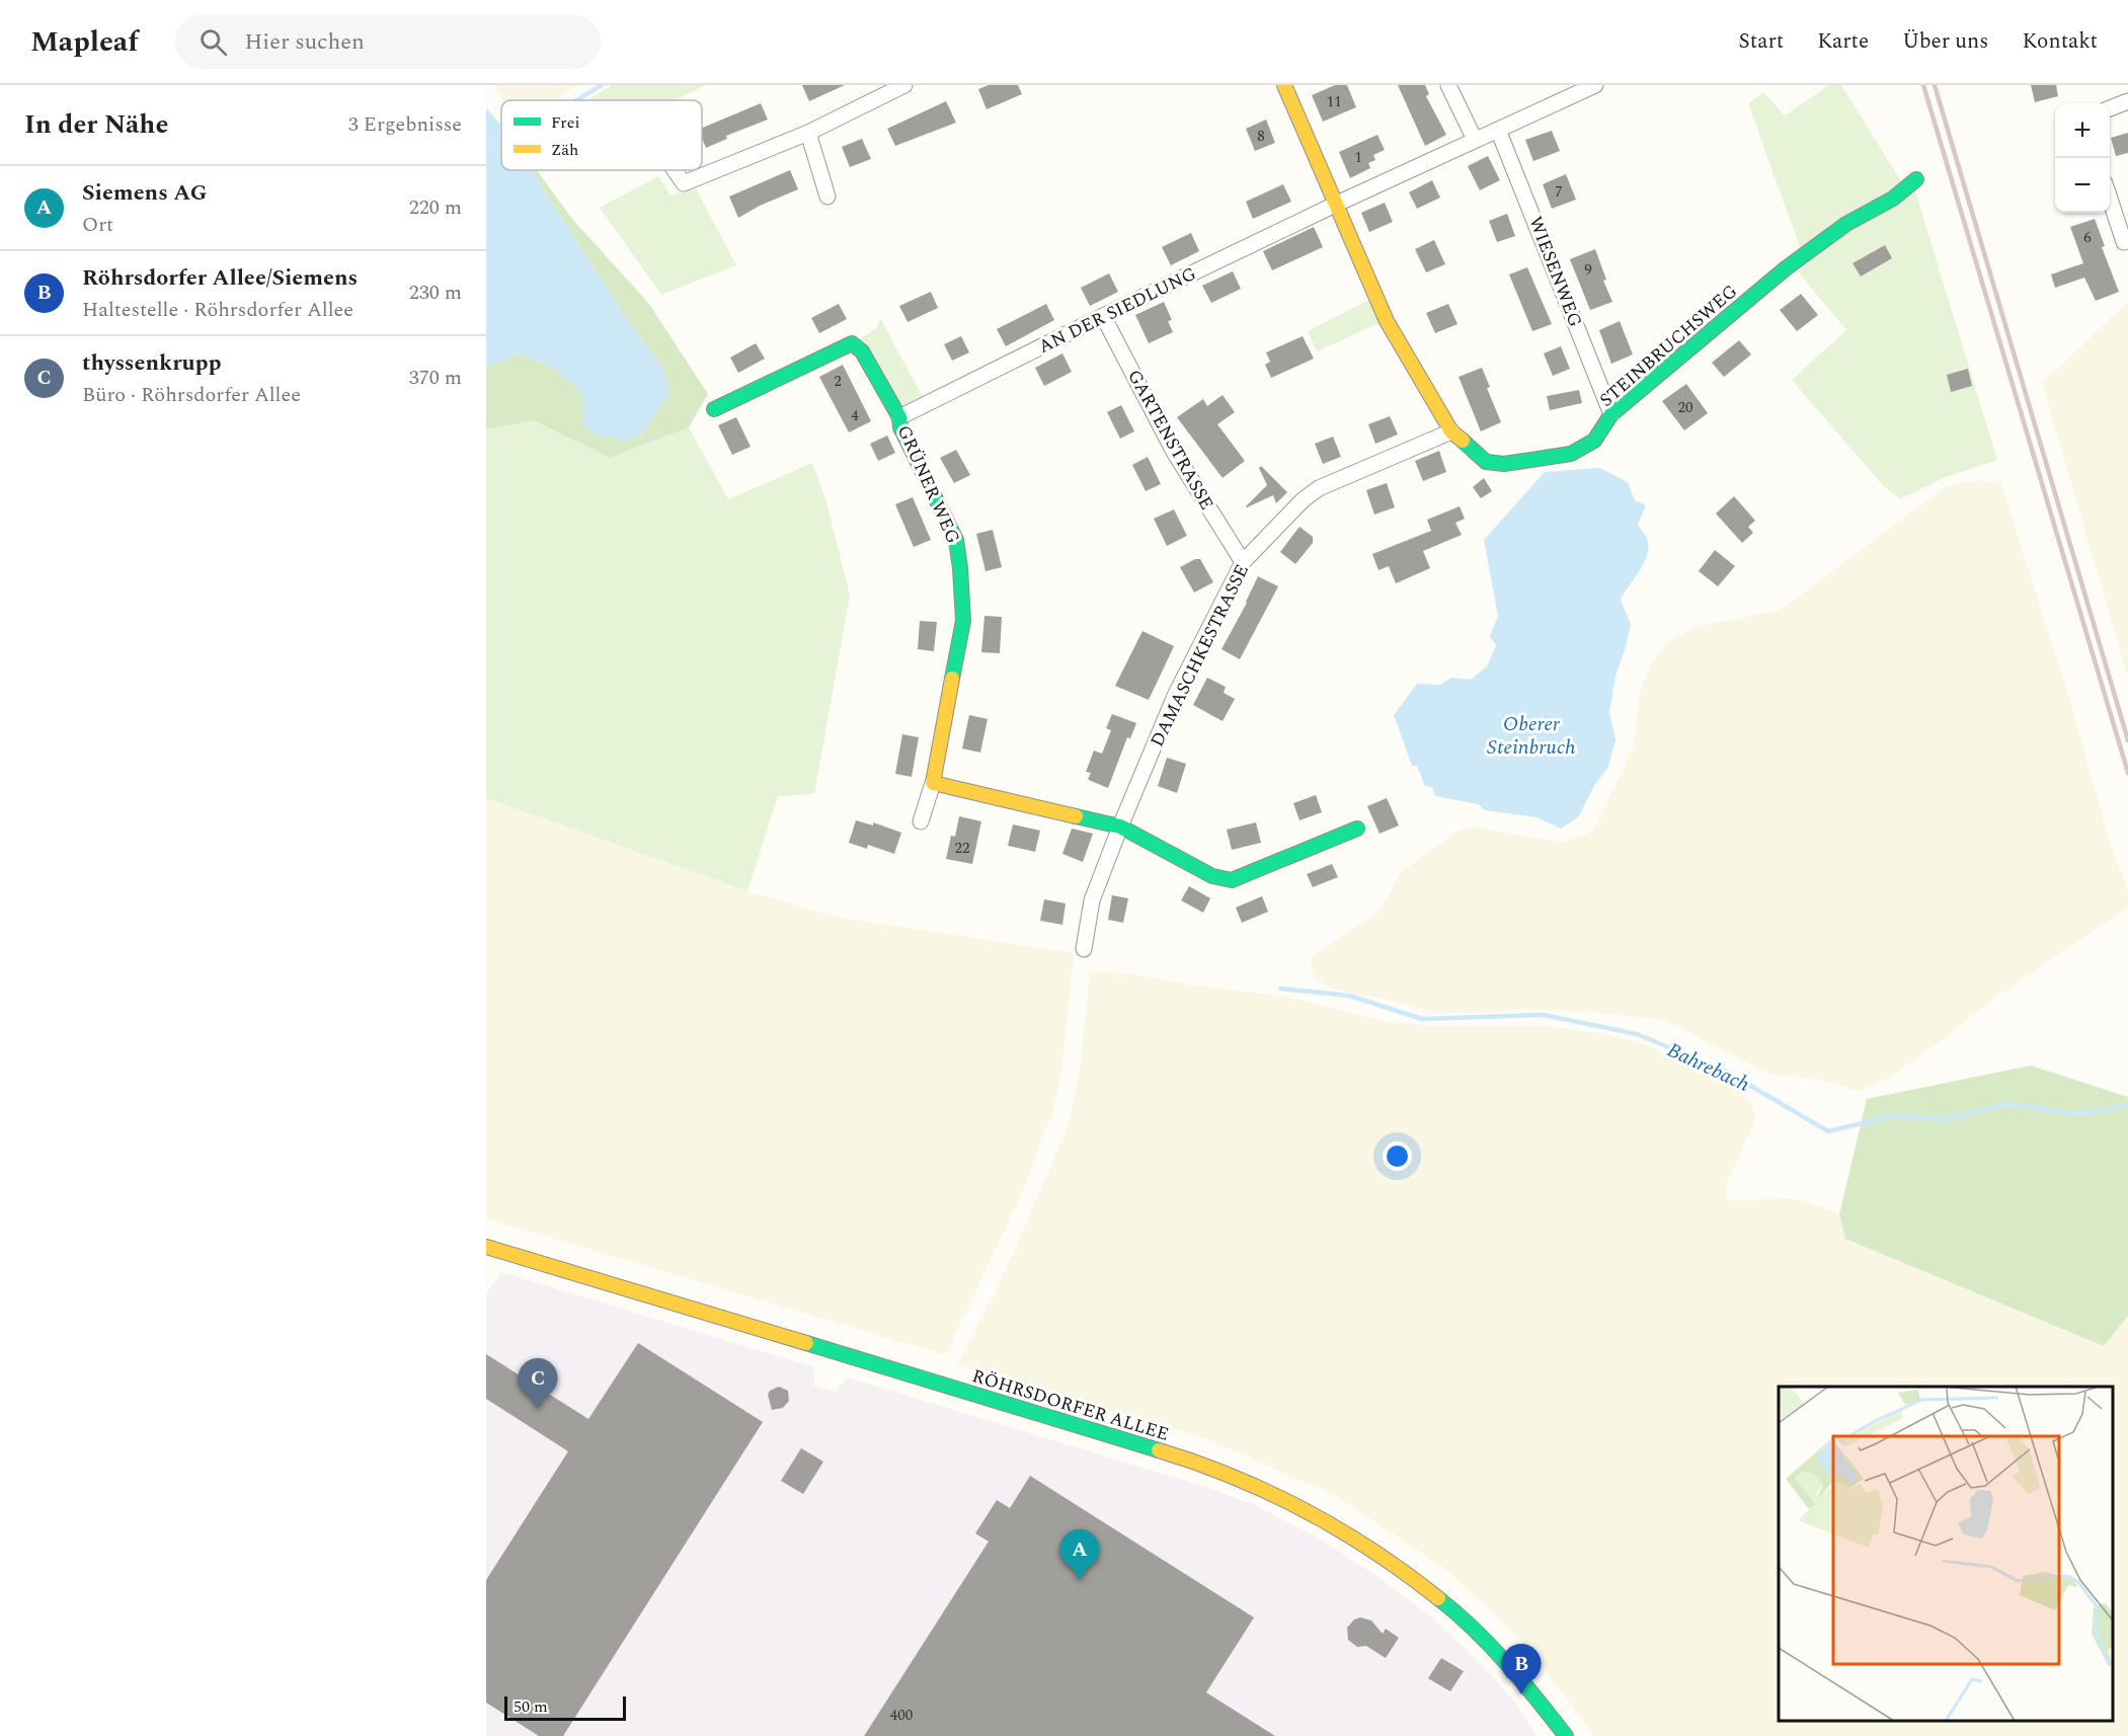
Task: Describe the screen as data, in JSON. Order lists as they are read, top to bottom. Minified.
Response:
{"streets":{"street":["WIESENWEG","AN DER SIEDLUNG","STEINBRUCHSWEG","GARTENSTRASSE","GRÜNER WEG","DAMASCHKESTRASSE","RÖHRSDORFER ALLEE"]},"crossings":[["WIESENWEG","AN DER SIEDLUNG"],["WIESENWEG","STEINBRUCHSWEG"],["AN DER SIEDLUNG","STEINBRUCHSWEG"],["AN DER SIEDLUNG","GARTENSTRASSE"],["AN DER SIEDLUNG","GRÜNER WEG"],["STEINBRUCHSWEG","DAMASCHKESTRASSE"],["GARTENSTRASSE","DAMASCHKESTRASSE"]],"water":["Oberer Steinbruch","Bahrebach"],"house_numbers":["11","8","1","7","6","9","2","20","4","22","400"],"legend":["Frei","Zäh"],"scale_bar":"50 m","page":{"header":"Mapleaf","search":"Hier suchen","nav":["Start","Karte","Über uns","Kontakt"],"heading":["In der Nähe","3 Ergebnisse"],"map_buttons":["+","−"],"list":[{"mark":"A","name":"Siemens AG","note":"Ort","value":"220 m"},{"mark":"B","name":"Röhrsdorfer Allee/Siemens","note":"Haltestelle · Röhrsdorfer Allee","value":"230 m"},{"mark":"C","name":"thyssenkrupp","note":"Büro · Röhrsdorfer Allee","value":"370 m"}],"pins":["C","A","B"],"scale":"50 m"}}
